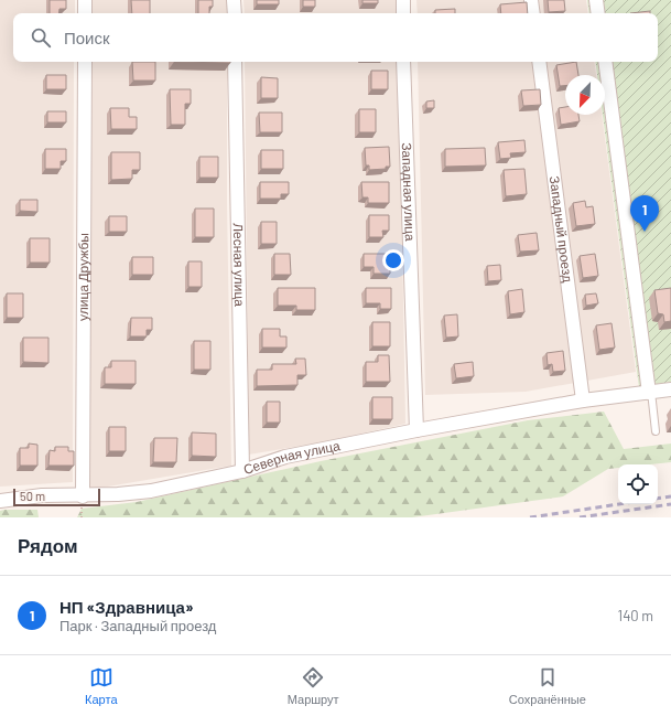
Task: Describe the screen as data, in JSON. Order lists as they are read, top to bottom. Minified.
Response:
{"streets":{"street":["Западная улица","Западный проезд","Лесная улица","улица Дружбы","Северная улица"]},"crossings":[["Западная улица","Северная улица"],["Западный проезд","Северная улица"],["Лесная улица","Северная улица"],["улица Дружбы","Северная улица"]],"scale_bar":"50 m","north":"bottom left","page":{"search":"Поиск","pins":"1","scale":"50 m","heading":"Рядом","list":[{"mark":"1","name":"НП «Здравница»","note":"Парк · Западный проезд","value":"140 m"}],"nav":["Карта","Маршрут","Сохранённые"]}}
